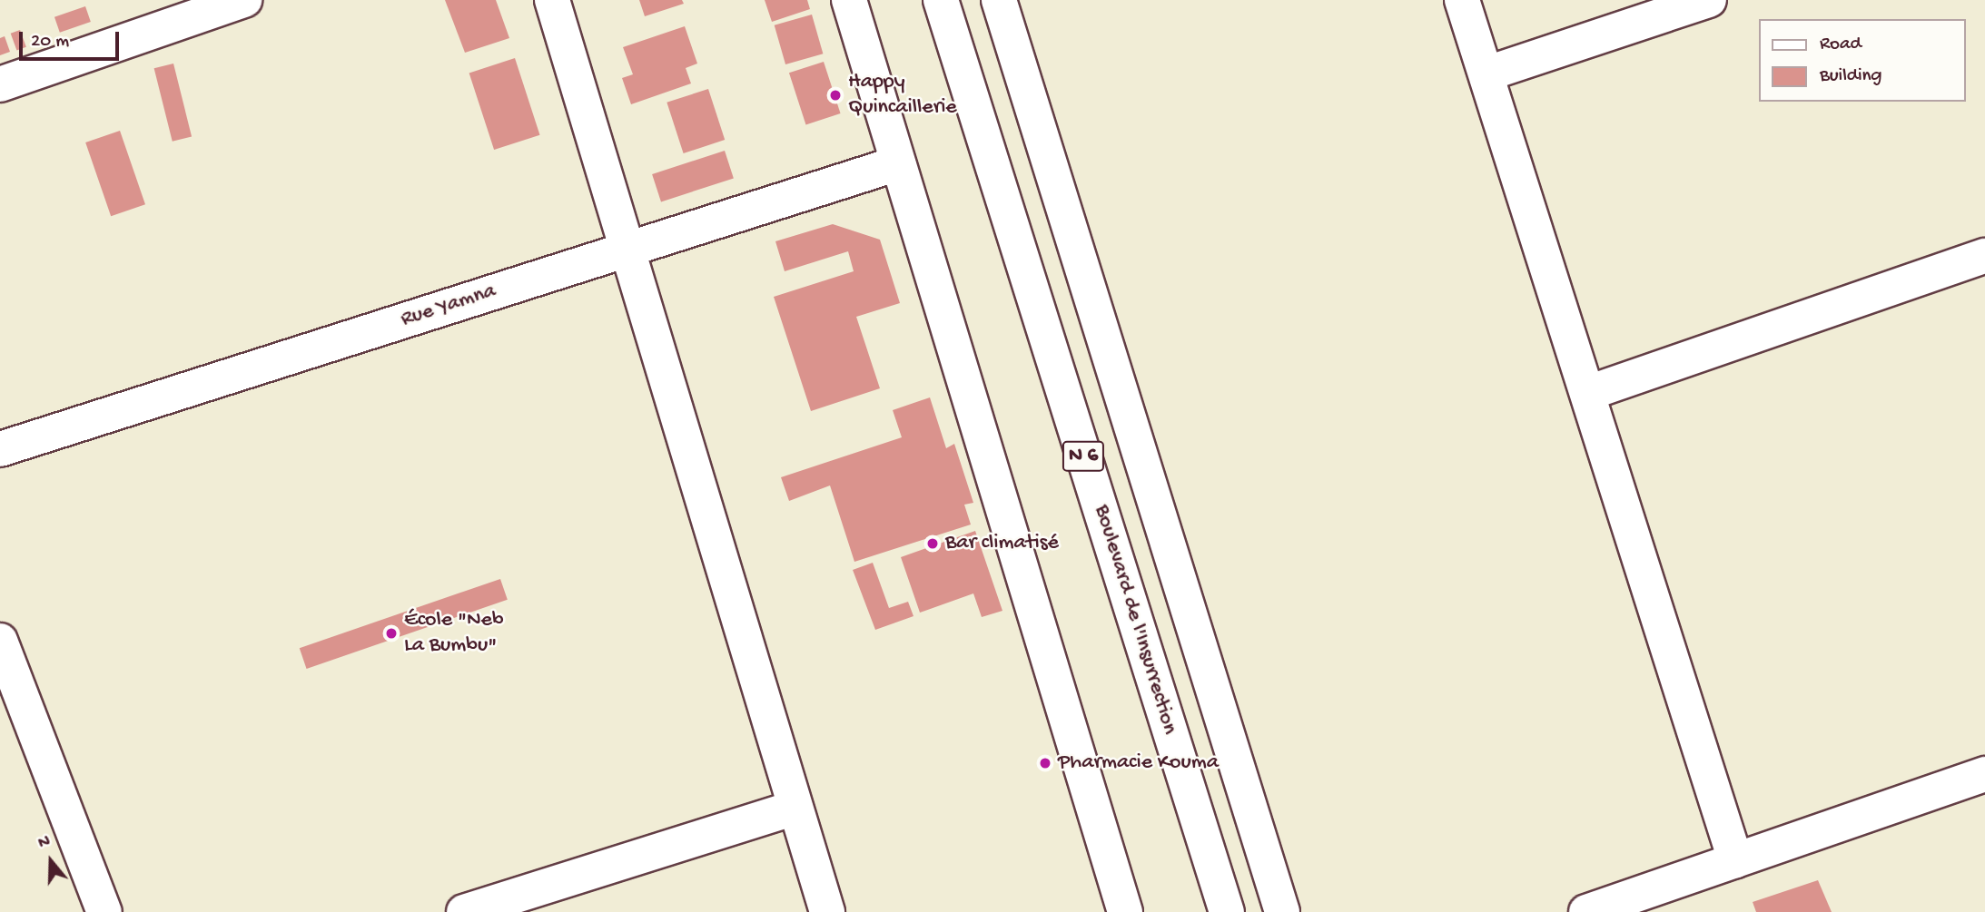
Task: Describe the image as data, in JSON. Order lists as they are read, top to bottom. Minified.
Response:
{"streets":{"street":["Rue Yamna","N 6","Boulevard de l'Insurrection"]},"places":["Happy Quincaillerie","Bar climatisé","École \"Neb La Bumbu\"","Pharmacie Kouma"],"legend":["Road","Building"],"scale_bar":"20 m","north":"top"}
